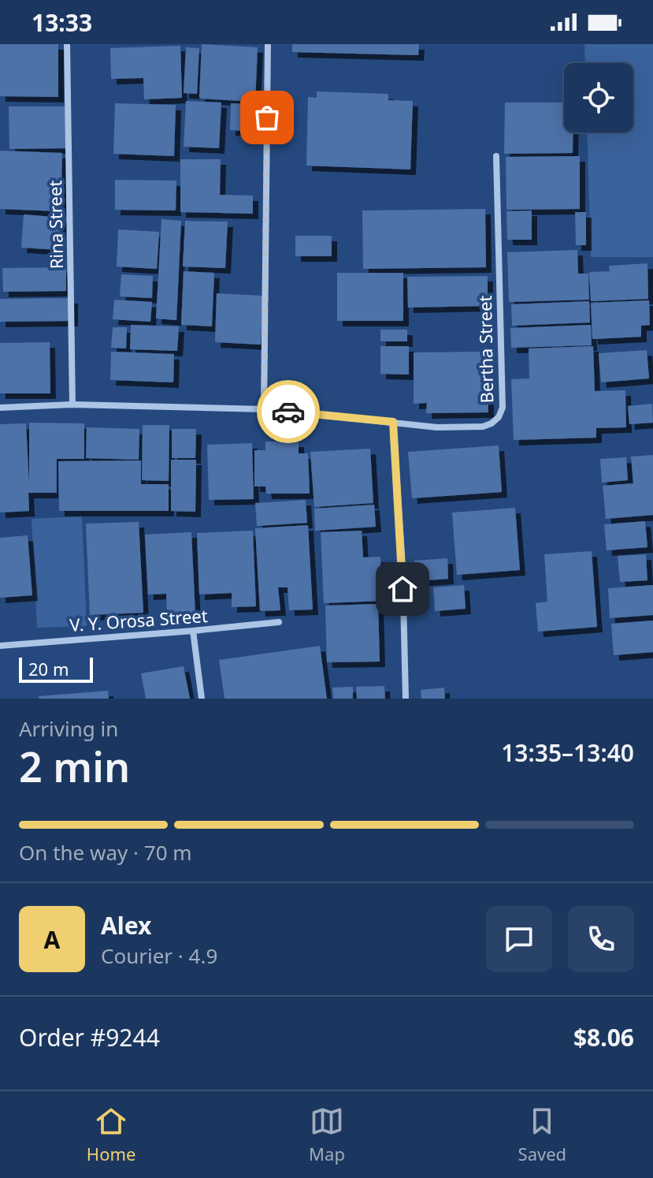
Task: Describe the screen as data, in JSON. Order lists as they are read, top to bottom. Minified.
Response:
{"streets":{"street":["Rina Street","Bertha Street","V. Y. Orosa Street"]},"crossings":[["Rina Street","Bertha Street"]],"scale_bar":"20 m","page":{"status":"13:33","scale":"20 m","heading":["2 min","Arriving in","13:35–13:40"],"panel":["Alex","Courier · 4.9","Order #9244","$8.06"],"bar":"On the way · 70 m","round":"A","tabs":["Home","Map","Saved"]}}
